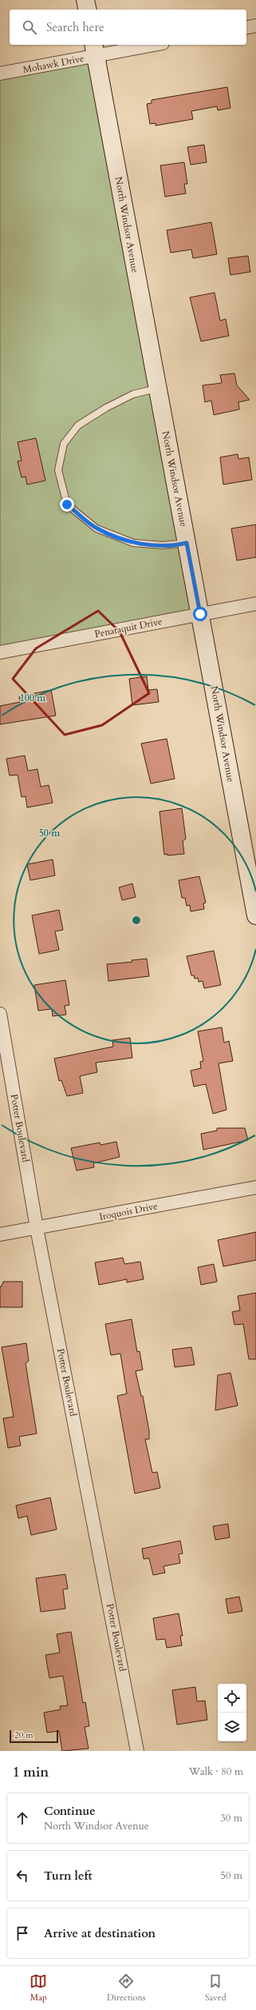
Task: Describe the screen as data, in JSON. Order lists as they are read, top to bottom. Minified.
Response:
{"streets":{"street":["Mohawk Drive","North Windsor Avenue","Penataquit Drive","Potter Boulevard","Iroquois Drive"]},"crossings":[["Mohawk Drive","North Windsor Avenue"],["North Windsor Avenue","Penataquit Drive"],["Potter Boulevard","Iroquois Drive"]],"scale_bar":"20 m","page":{"search":"Search here","scale":"20 m","heading":["1 min","Walk · 80 m"],"list":[["Continue","North Windsor Avenue","30 m"],["Turn left","50 m"],"Arrive at destination"],"nav":["Map","Directions","Saved"]},"rings":["100 m","50 m"]}
